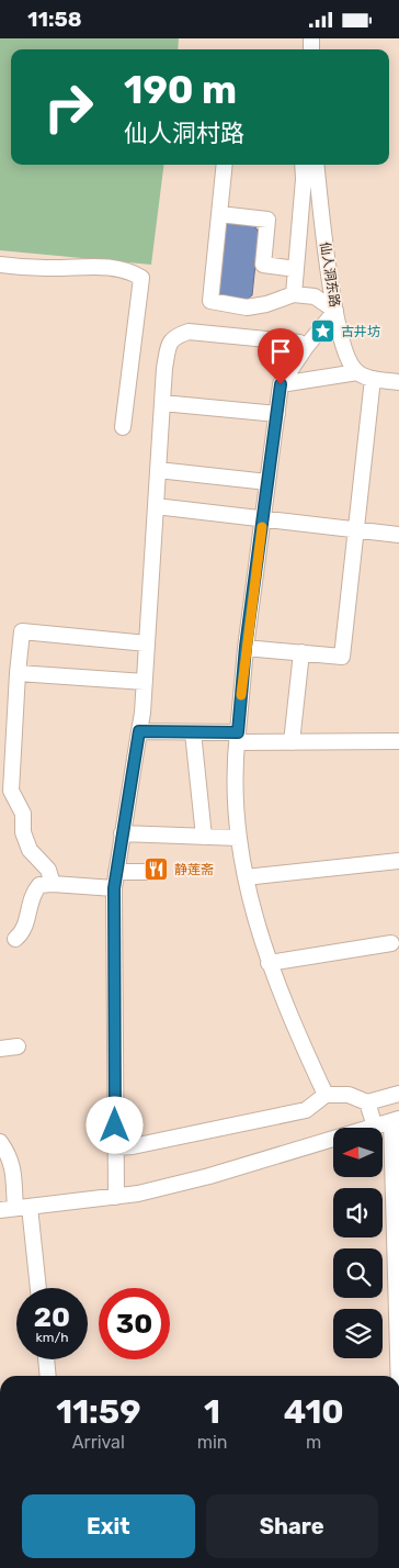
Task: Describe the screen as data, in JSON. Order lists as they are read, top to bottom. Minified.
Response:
{"streets":{"street":["仙人洞东路"]},"places":{"place":["古井坊"],"restaurant":["静莲斋"]},"north":"left","page":{"status":"11:58","turn":["190 m","仙人洞村路"],"speed":"20 km/h","limit":"30","eta":["11:59","Arrival","1","min","410","m"],"buttons":["Exit","Share"]}}
